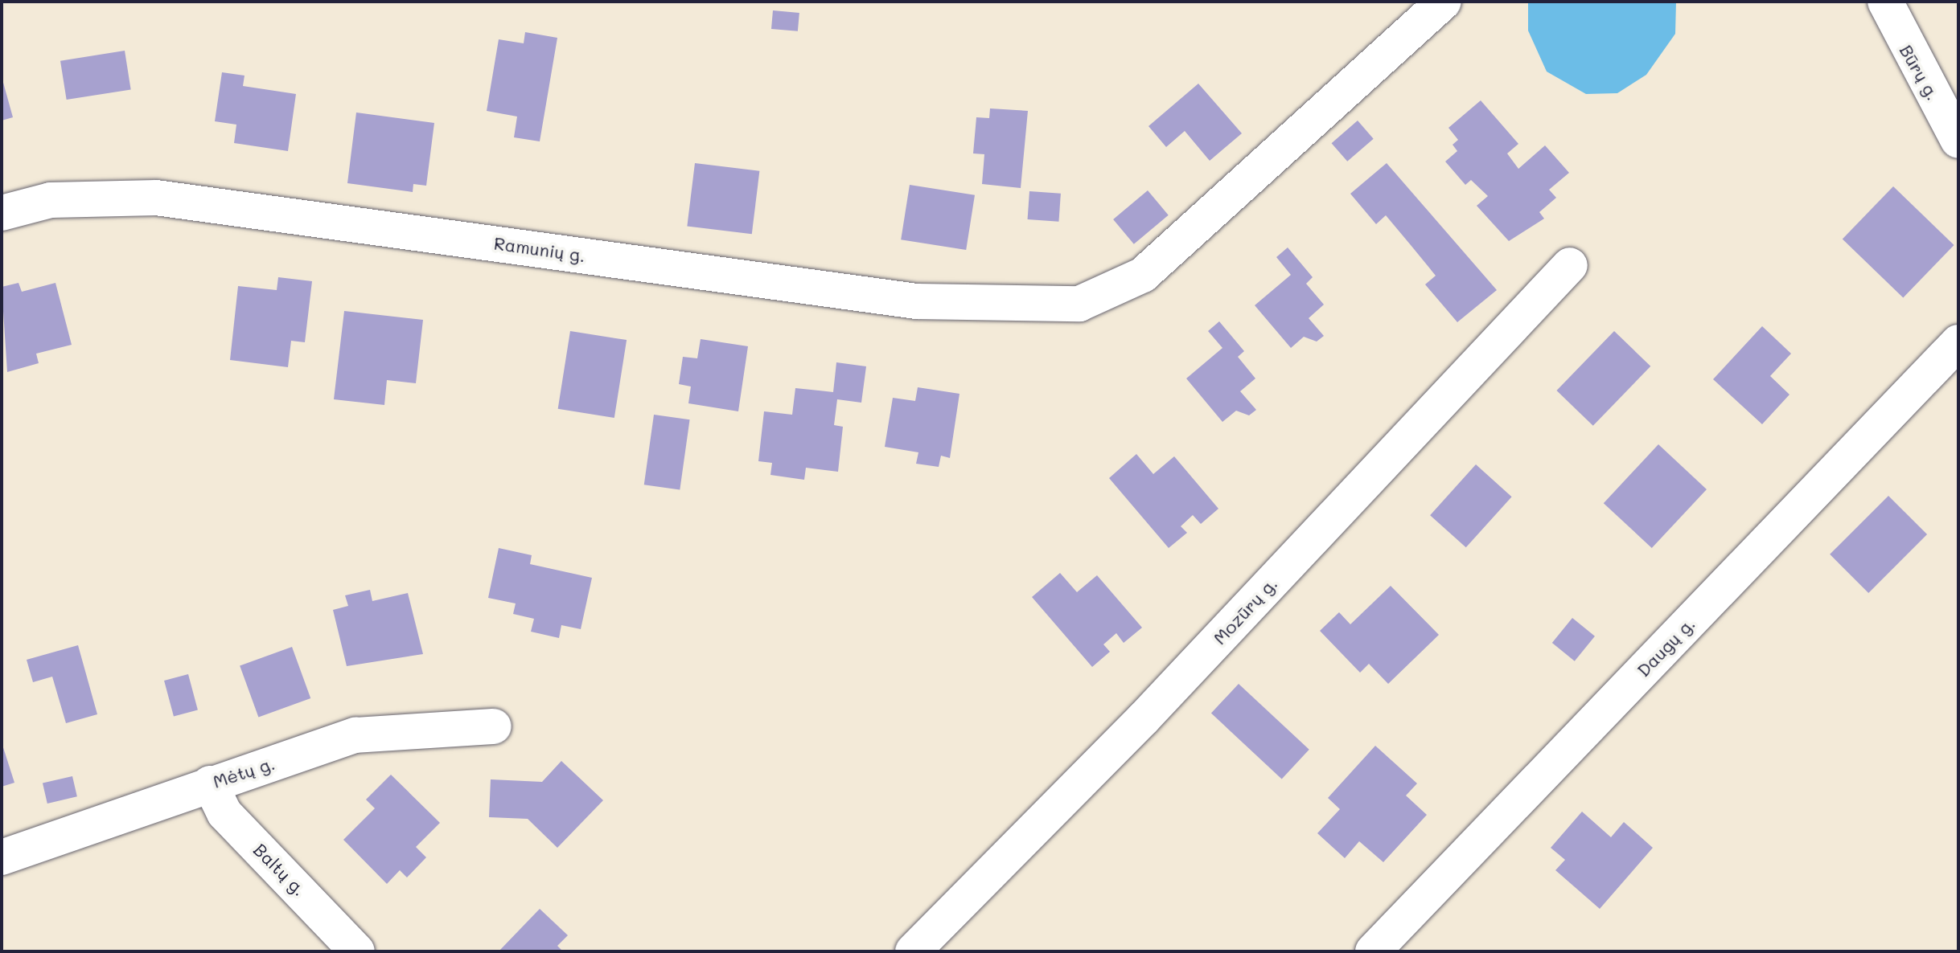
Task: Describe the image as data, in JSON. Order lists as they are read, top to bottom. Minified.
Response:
{"streets":{"street":["Būrų g.","Ramunių g.","Mozūrų g.","Daugų g.","Mėtų g.","Baltų g."]},"crossings":[["Mėtų g.","Baltų g."]]}
